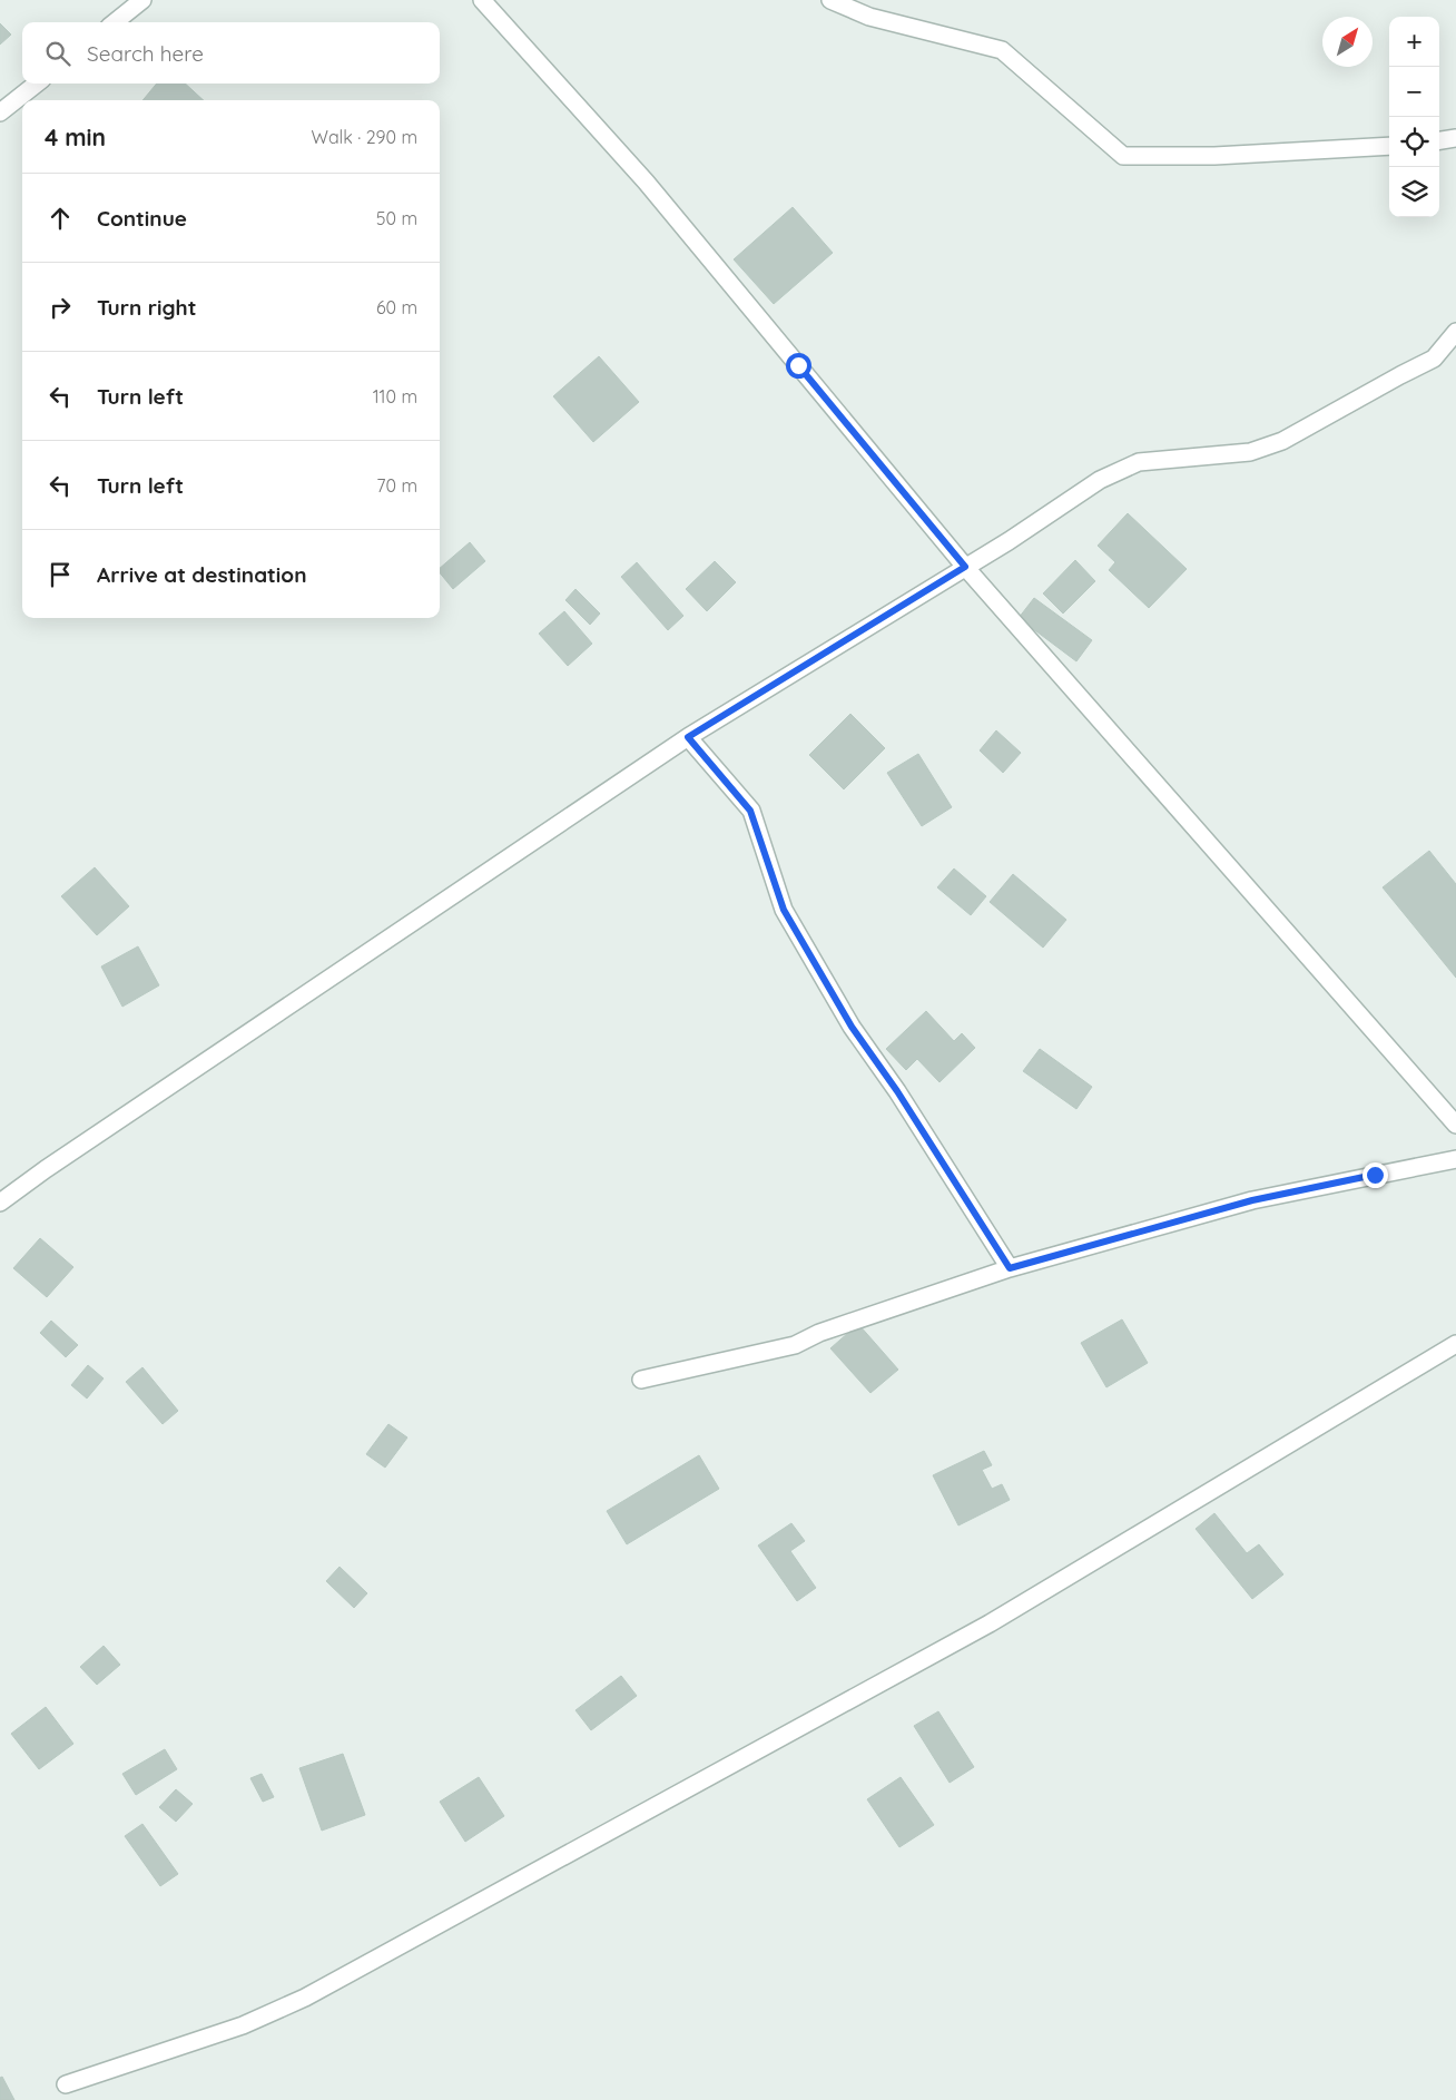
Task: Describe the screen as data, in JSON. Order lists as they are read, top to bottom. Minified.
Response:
{"north":"top right","page":{"map_buttons":["+","−"],"search":"Search here","heading":["4 min","Walk · 290 m"],"list":[["Continue","50 m"],["Turn right","60 m"],["Turn left","110 m"],["Turn left","70 m"],"Arrive at destination"]}}
